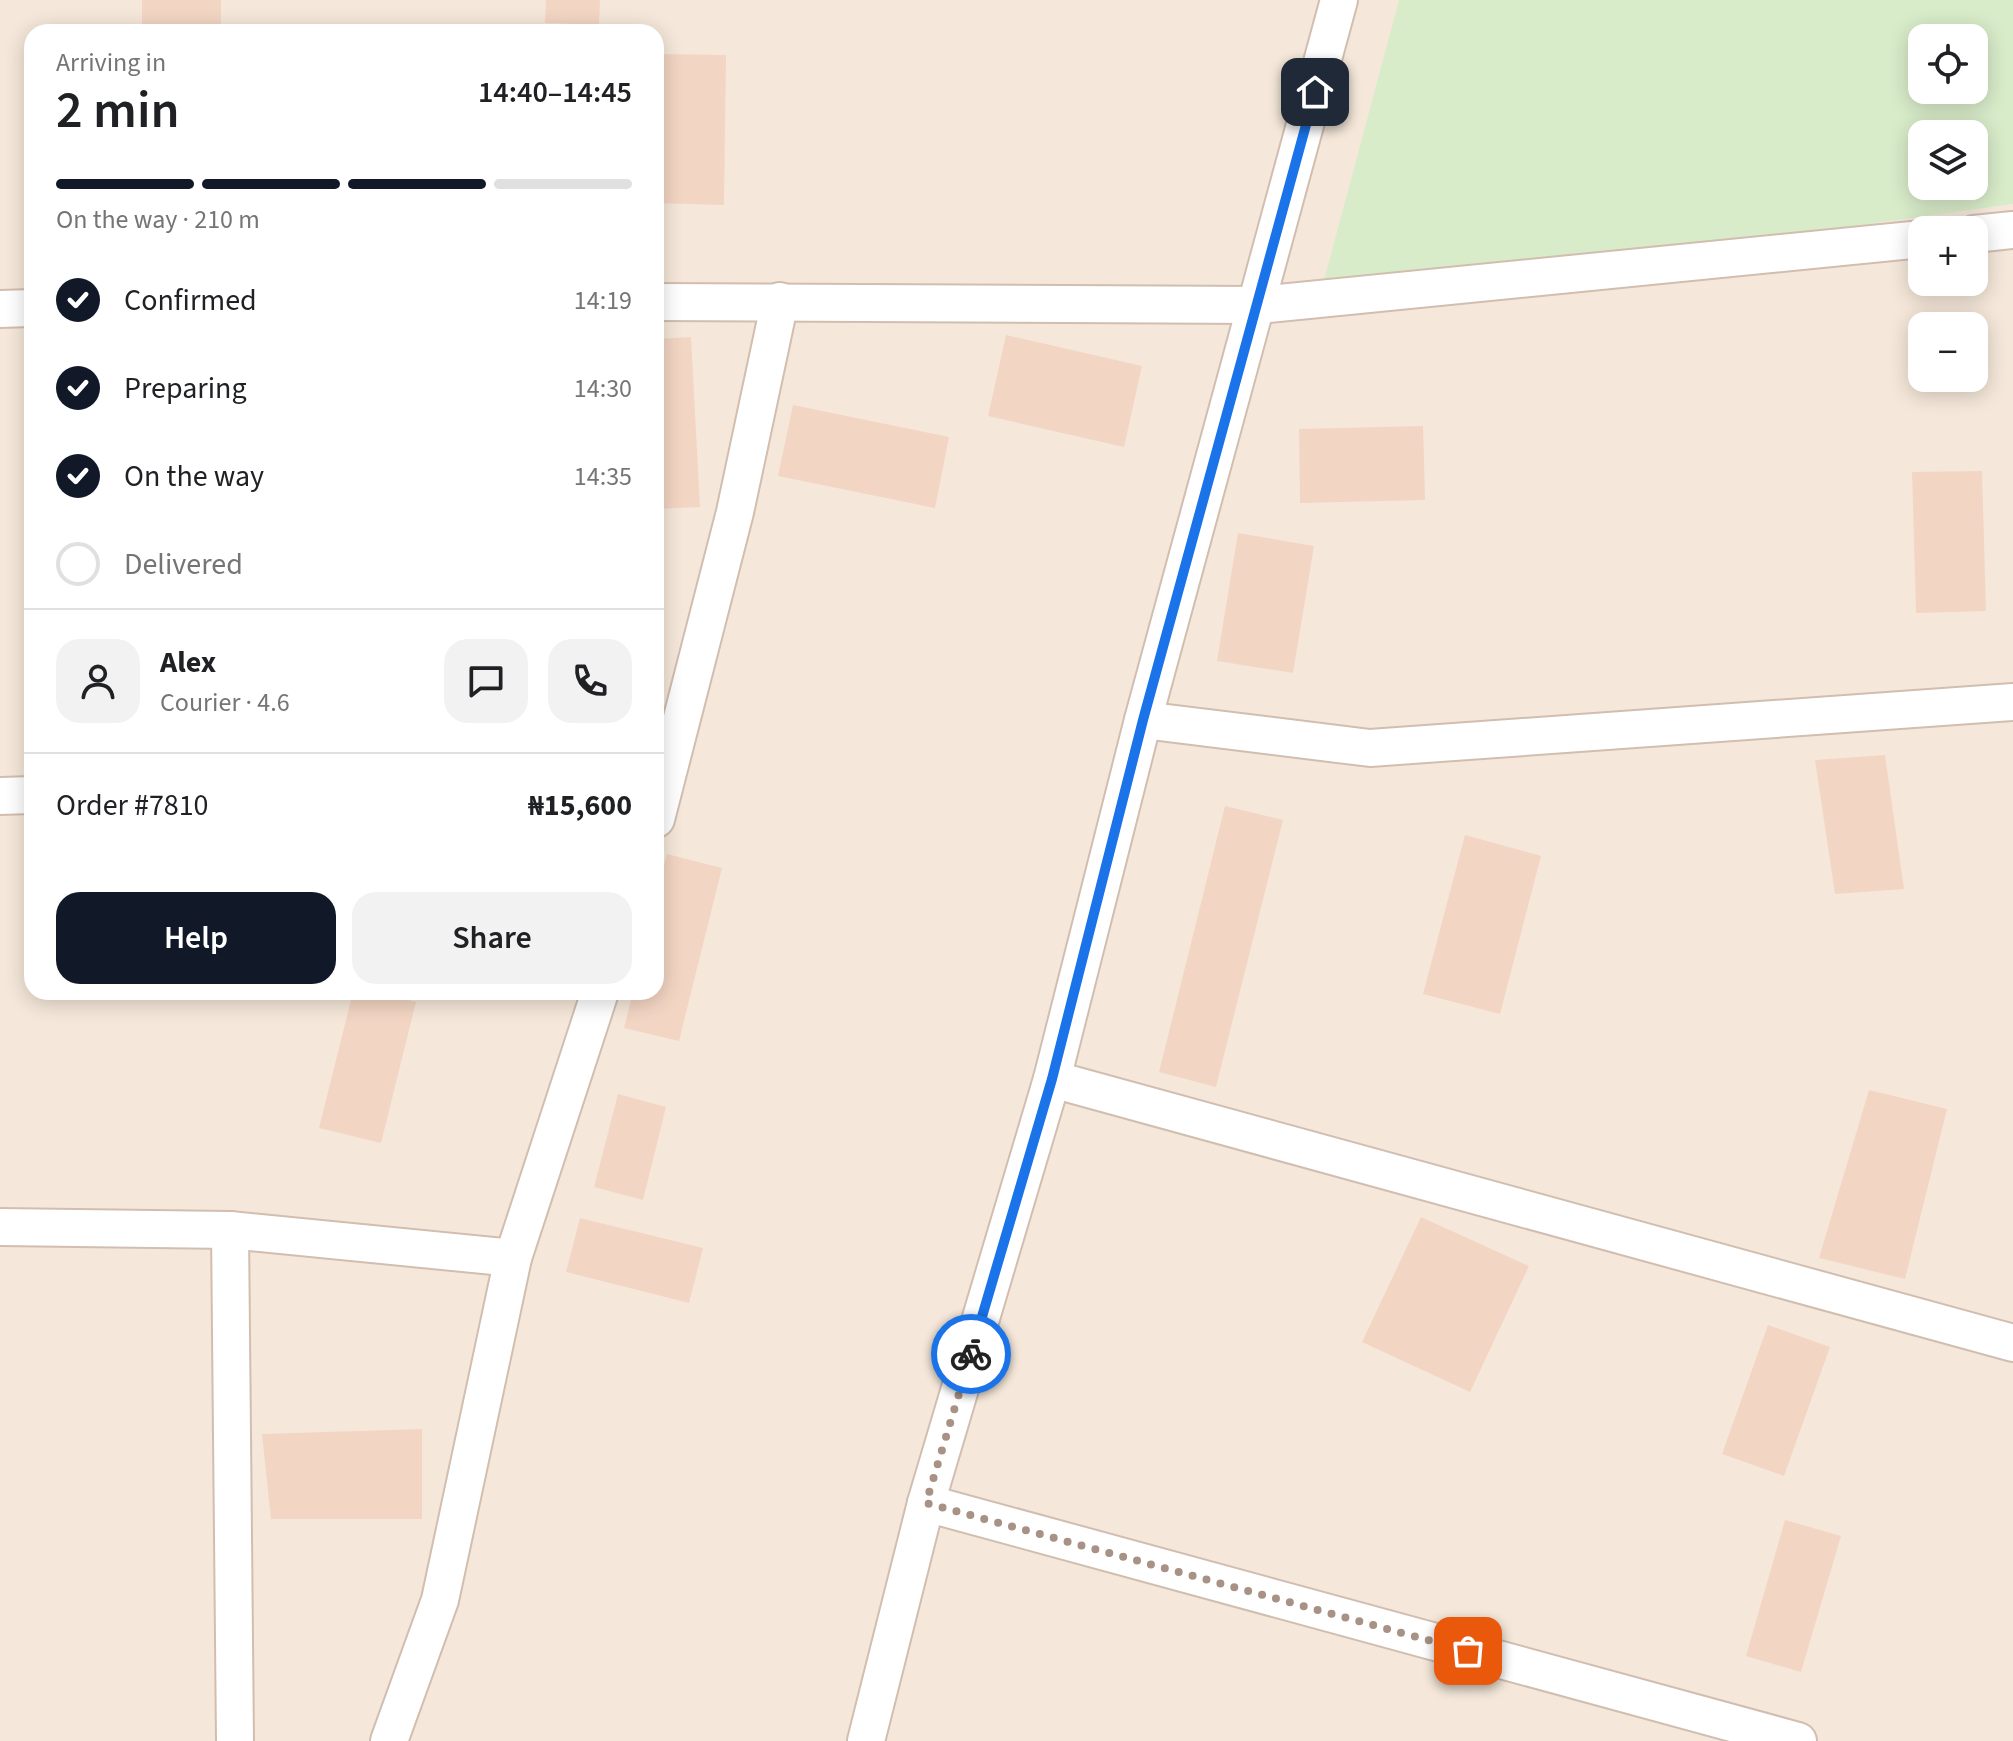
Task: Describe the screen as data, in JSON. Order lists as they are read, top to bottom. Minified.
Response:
{"page":{"map_buttons":["+","−"],"heading":["2 min","Arriving in","14:40–14:45"],"panel":["Alex","Courier · 4.6","Order #7810","₦15,600"],"bar":"On the way · 210 m","list":[["Confirmed","14:19"],["Preparing","14:30"],["On the way","14:35"],"Delivered"],"buttons":["Help","Share"]}}
